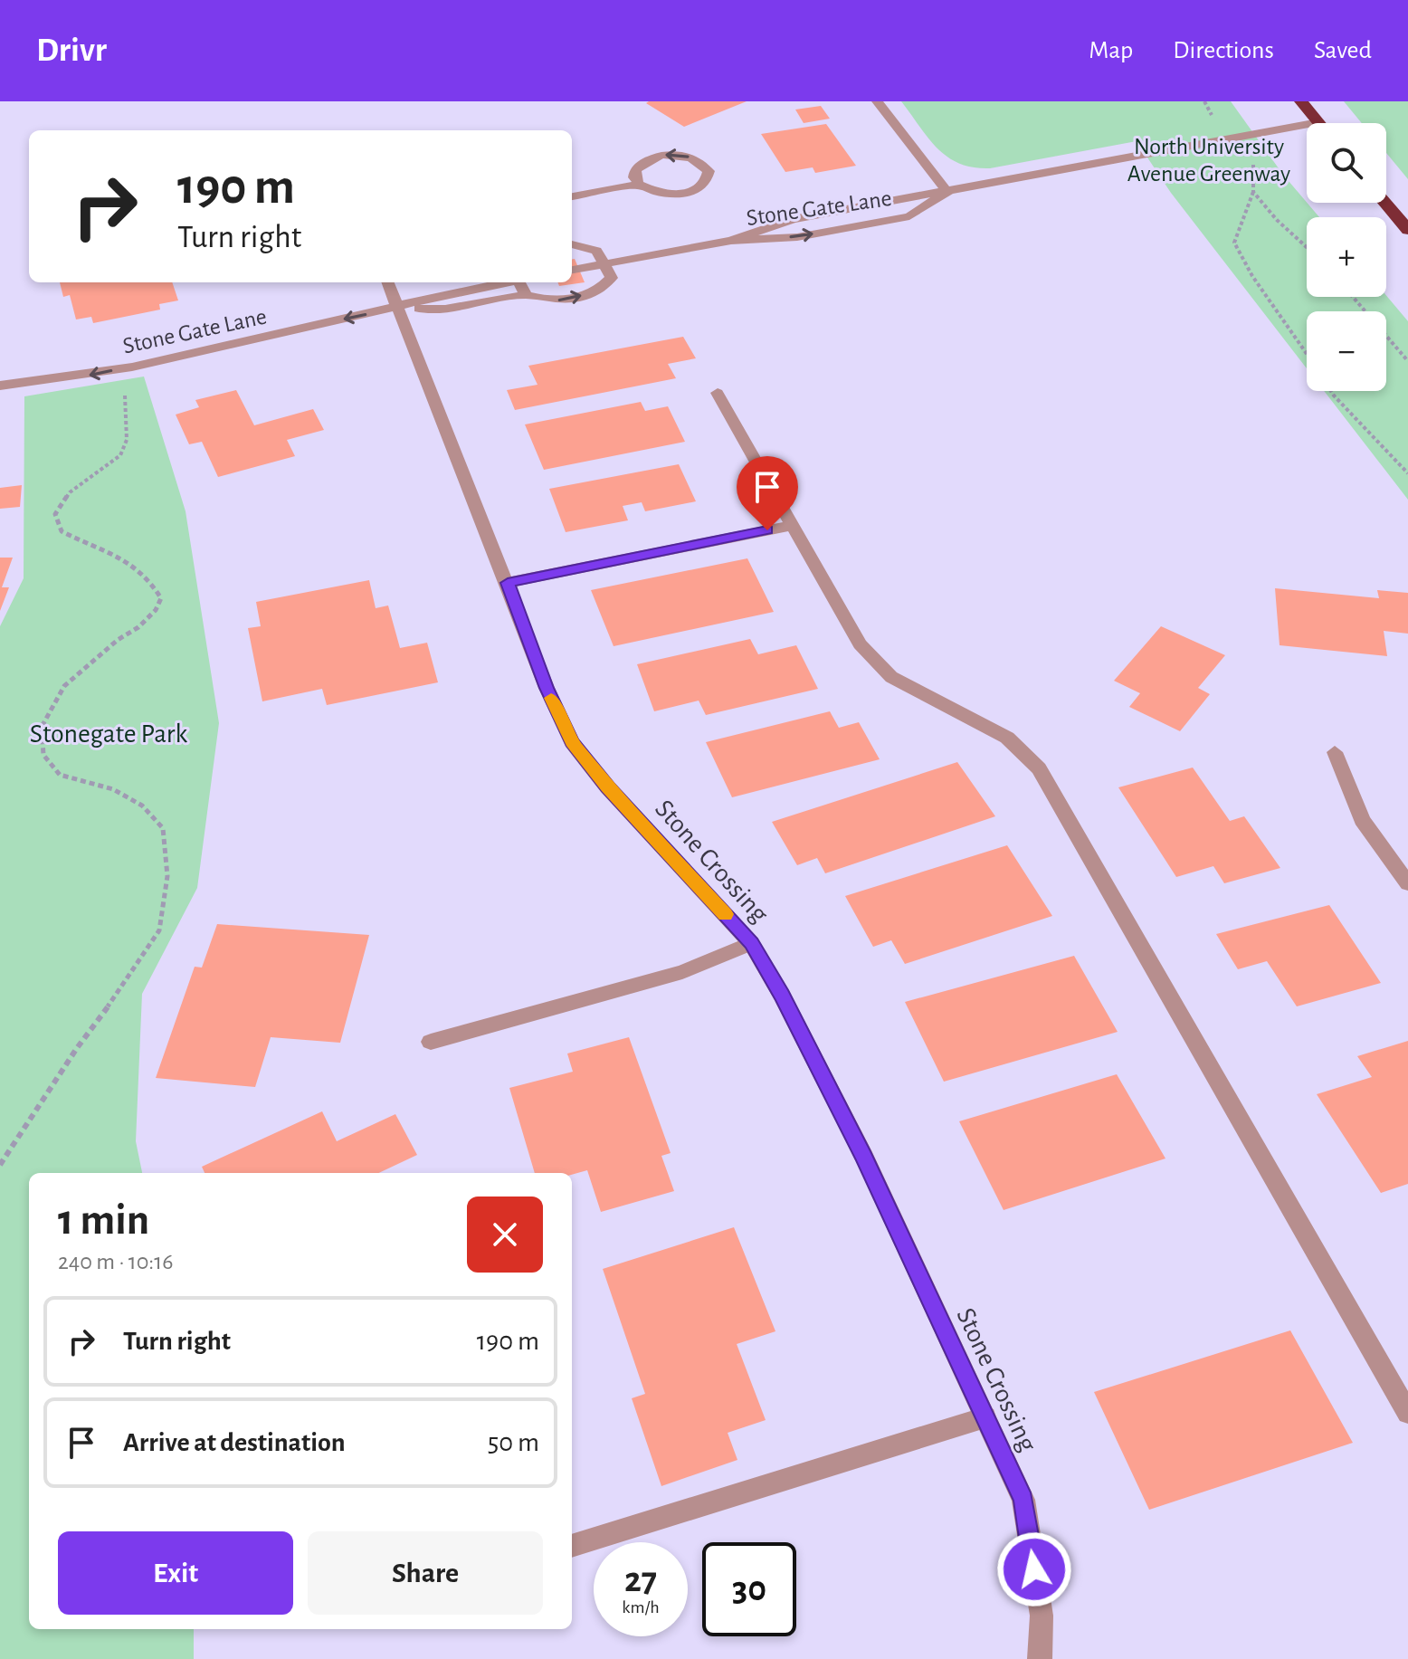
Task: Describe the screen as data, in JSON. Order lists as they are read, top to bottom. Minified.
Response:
{"streets":{"street":["Stone Gate Lane","Stone Crossing"]},"crossings":[["Stone Gate Lane","Stone Crossing"]],"parks":["North University Avenue Greenway","Stonegate Park"],"page":{"header":"Drivr","nav":["Map","Directions","Saved"],"map_buttons":["+","−"],"turn":["190 m","Turn right"],"heading":["1 min","240 m · 10:16"],"list":[{"name":"Turn right","value":"190 m"},{"name":"Arrive at destination","value":"50 m"}],"buttons":["Exit","Share"],"speed":"27 km/h","limit":"30"}}
